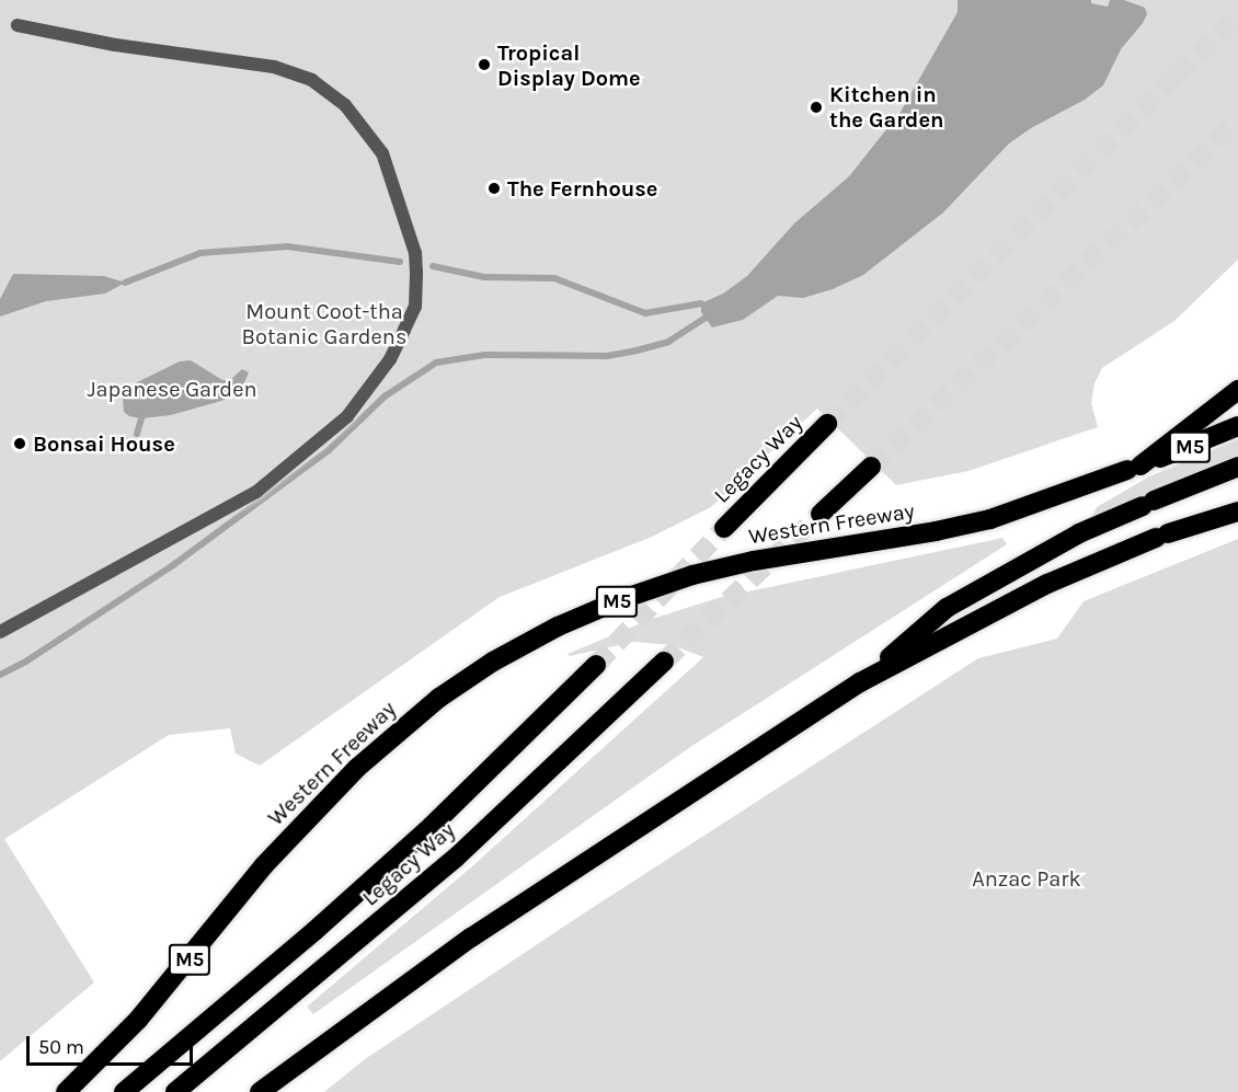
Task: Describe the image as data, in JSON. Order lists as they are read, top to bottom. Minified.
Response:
{"streets":{"highway":["M5","Legacy Way","Western Freeway"]},"parks":["Mount Coot-tha Botanic Gardens","Japanese Garden","Anzac Park"],"places":["Tropical Display Dome","Kitchen in the Garden","The Fernhouse","Bonsai House"],"scale_bar":"50 m"}
